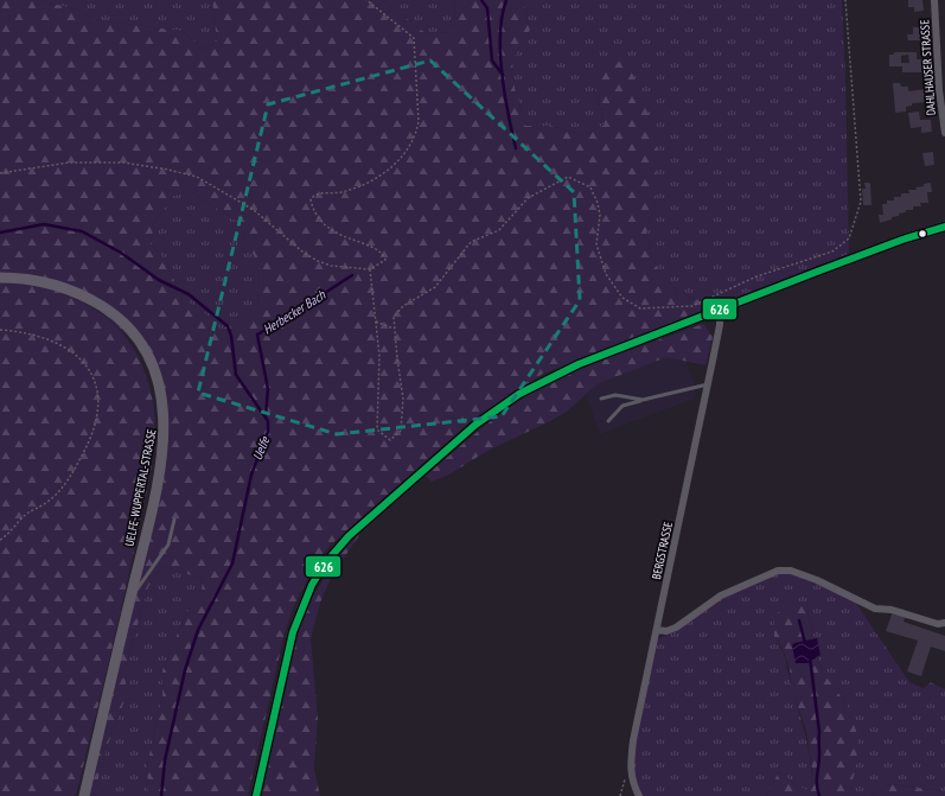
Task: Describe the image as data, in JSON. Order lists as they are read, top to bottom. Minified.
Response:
{"streets":{"main road":["UELFE-WUPPERTAL-STRASSE"],"street":["DAHLHAUSER STRASSE","BERGSTRASSE"]},"water":["Herbecker Bach","Uelfe"],"lines":["transit line 626"]}
